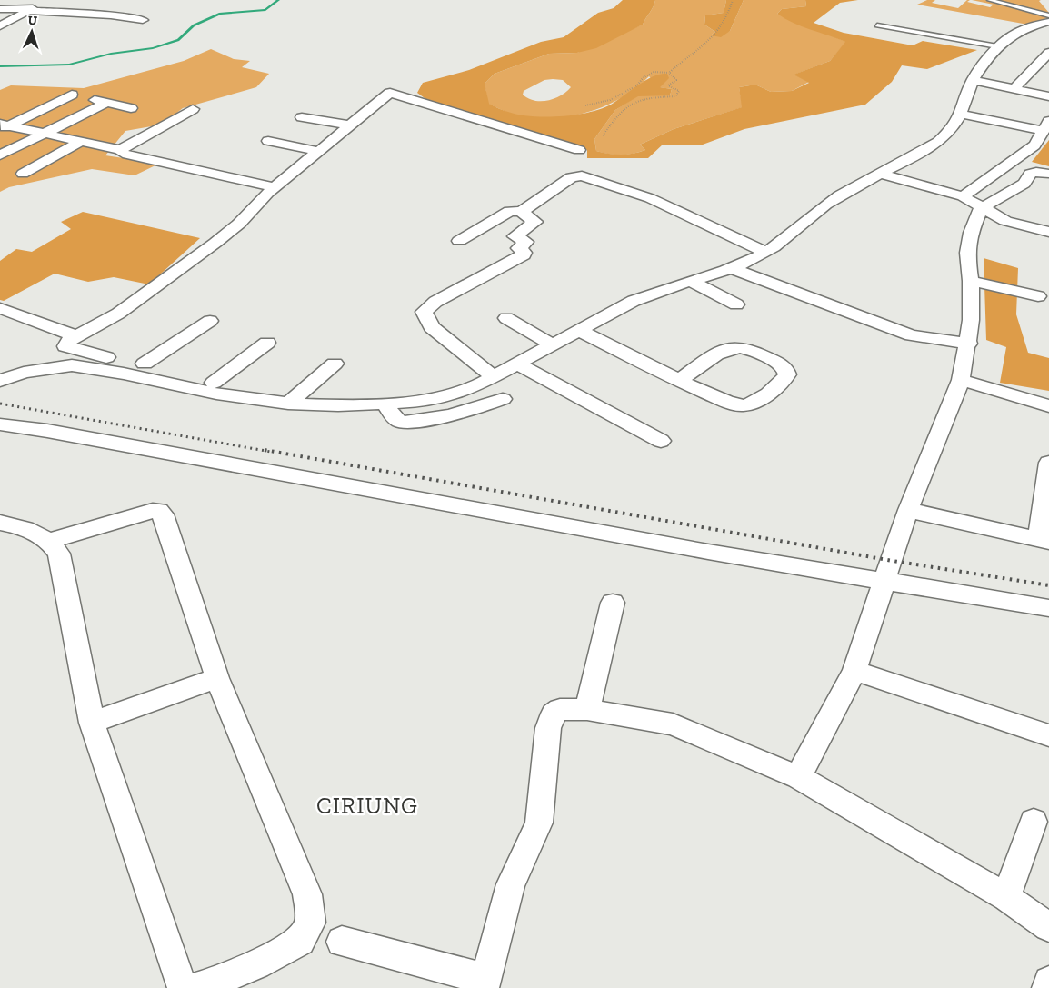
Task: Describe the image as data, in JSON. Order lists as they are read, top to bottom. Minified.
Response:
{"districts":["CIRIUNG"],"north":"top"}
